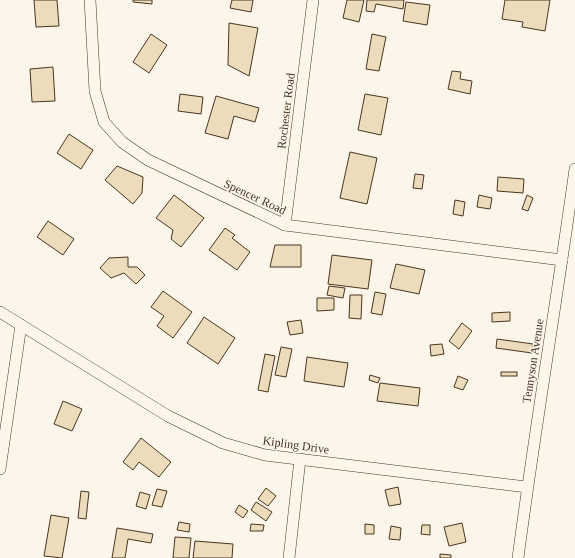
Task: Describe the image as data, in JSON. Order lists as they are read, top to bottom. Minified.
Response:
{"streets":{"street":["Rochester Road","Spencer Road","Tennyson Avenue","Kipling Drive"]},"crossings":[["Rochester Road","Spencer Road"],["Spencer Road","Tennyson Avenue"],["Tennyson Avenue","Kipling Drive"]]}
